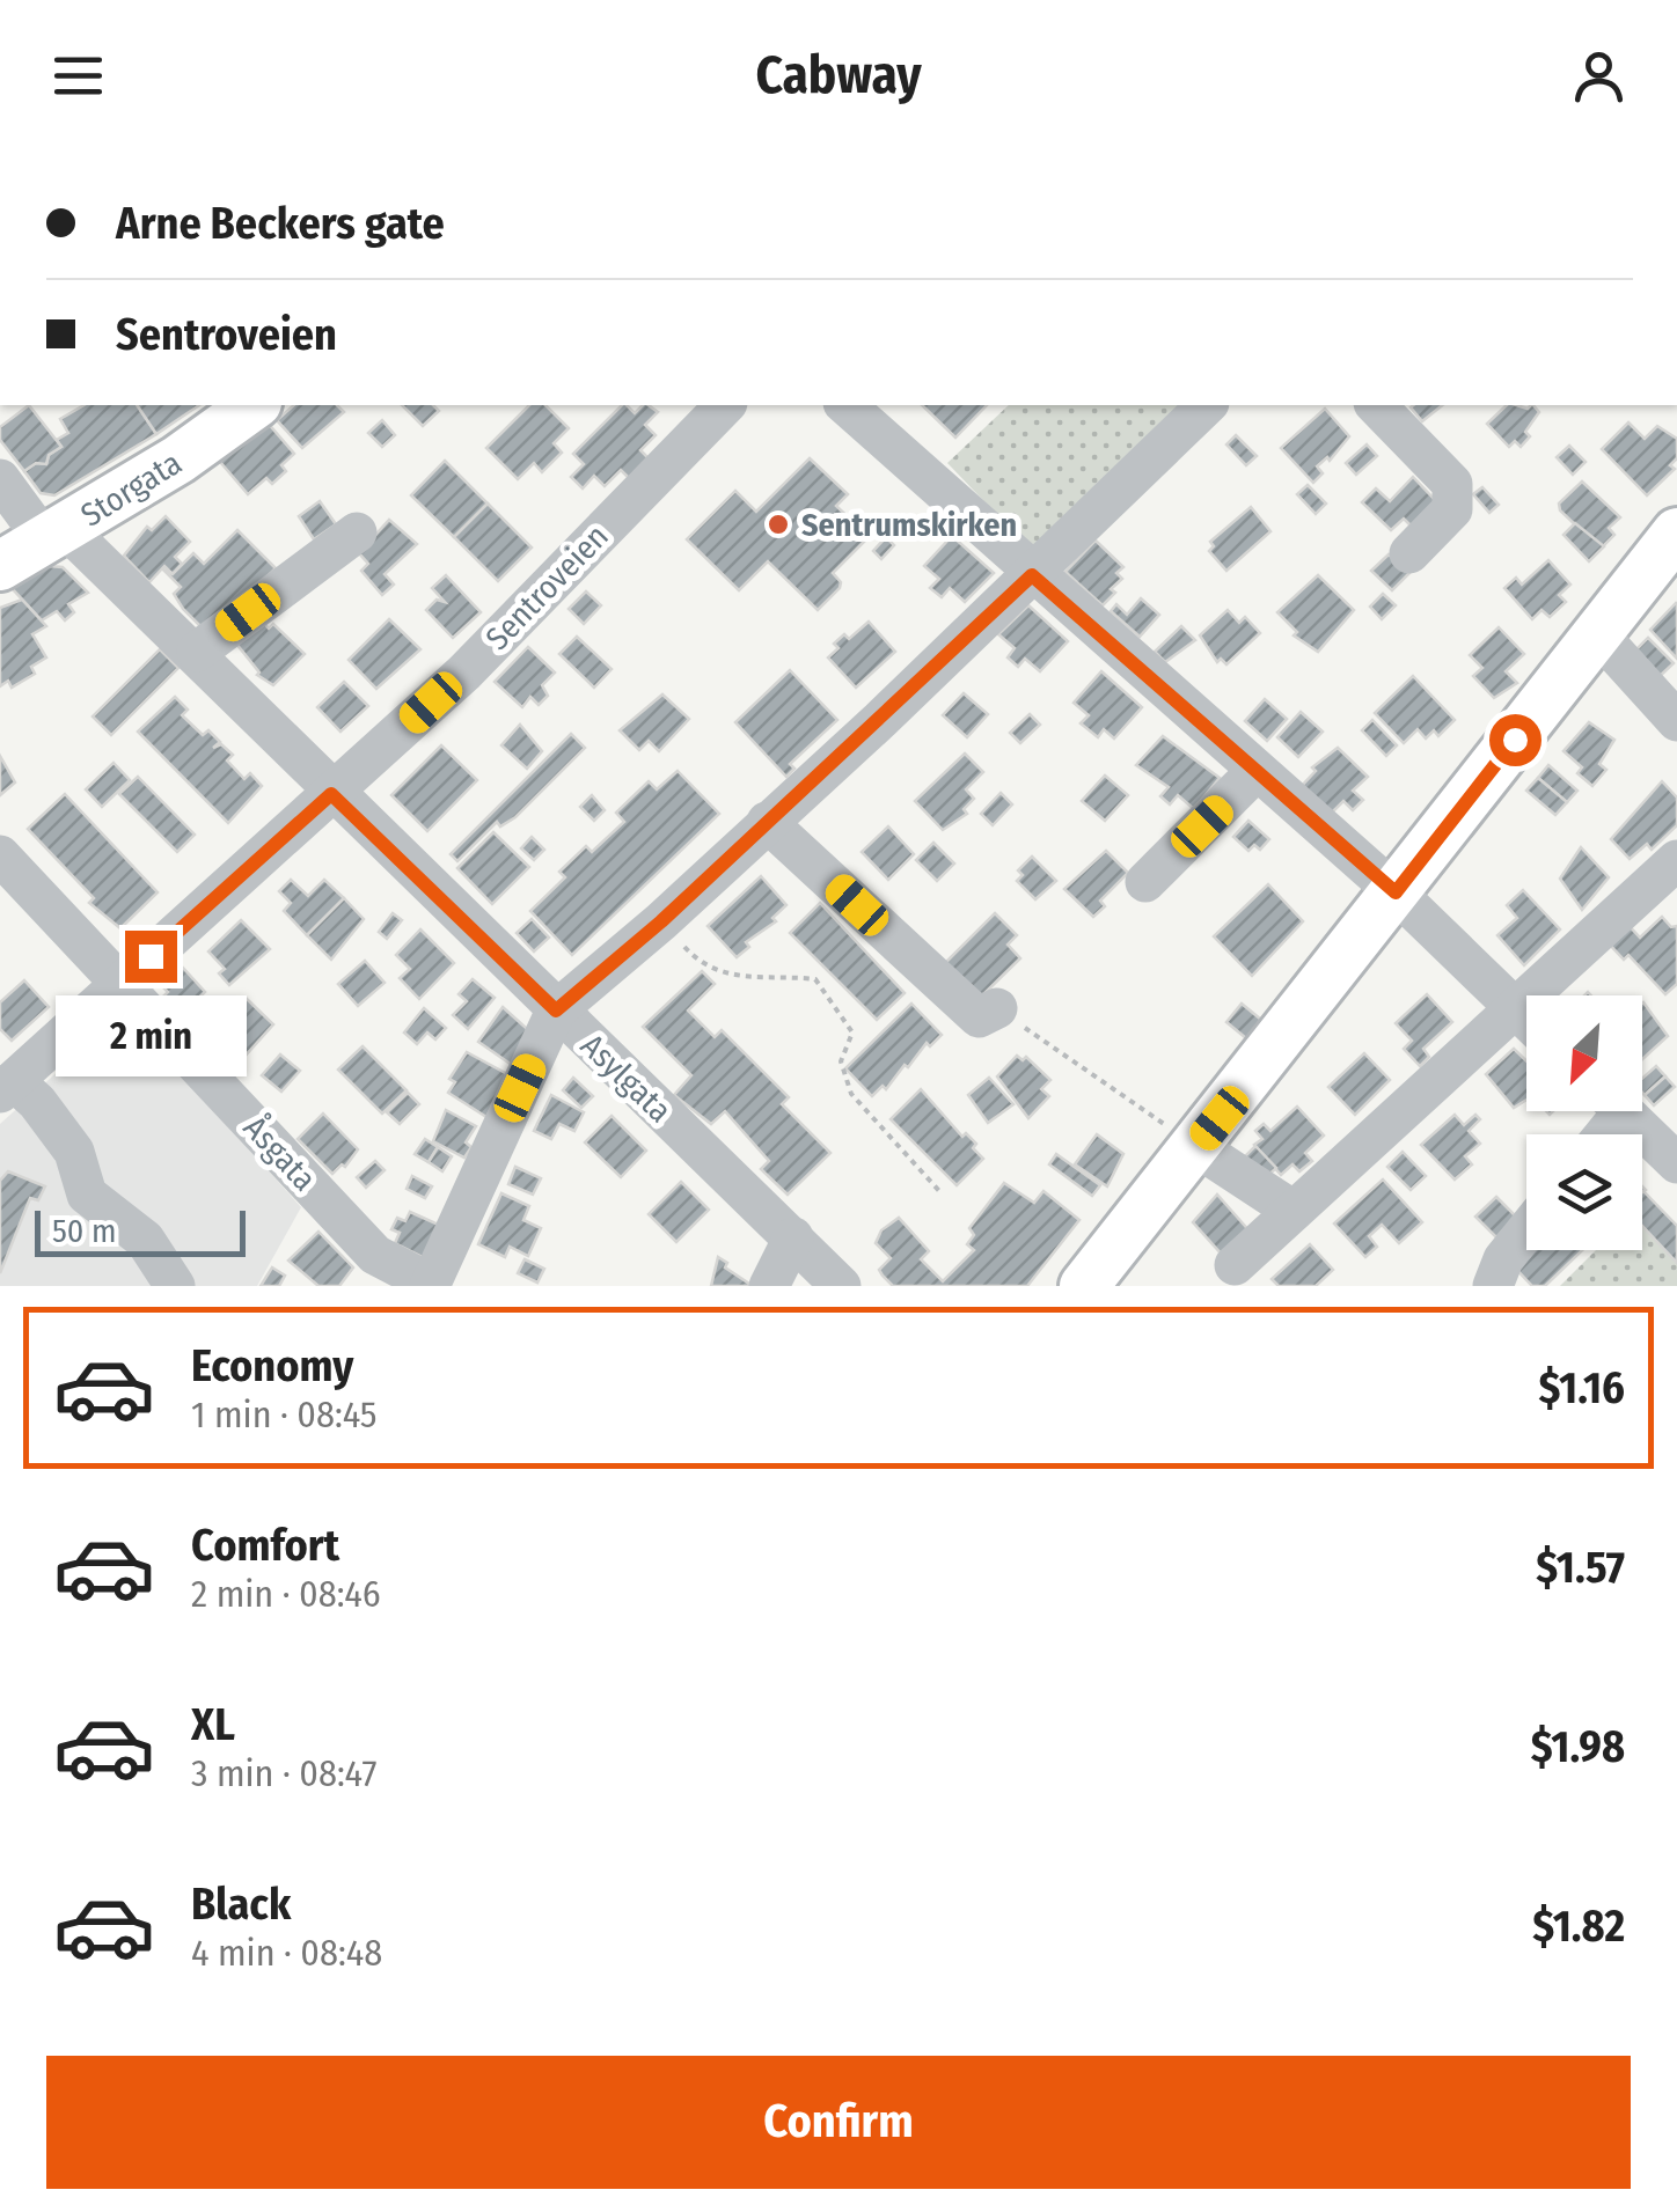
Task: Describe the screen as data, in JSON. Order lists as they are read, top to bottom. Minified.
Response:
{"streets":{"main road":["Storgata"],"street":["Sentroveien","Asylgata","Åsgata"]},"crossings":[["Storgata","Asylgata"],["Sentroveien","Asylgata"],["Sentroveien","Åsgata"]],"places":["Sentrumskirken"],"scale_bar":"50 m","north":"bottom left","page":{"header":"Cabway","banner":["Arne Beckers gate","Sentroveien"],"bubble":"2 min","scale":"50 m","list":[{"name":"Economy","note":"1 min · 08:45","value":"$1.16"},{"name":"Comfort","note":"2 min · 08:46","value":"$1.57"},{"name":"XL","note":"3 min · 08:47","value":"$1.98"},{"name":"Black","note":"4 min · 08:48","value":"$1.82"}],"buttons":"Confirm"}}
